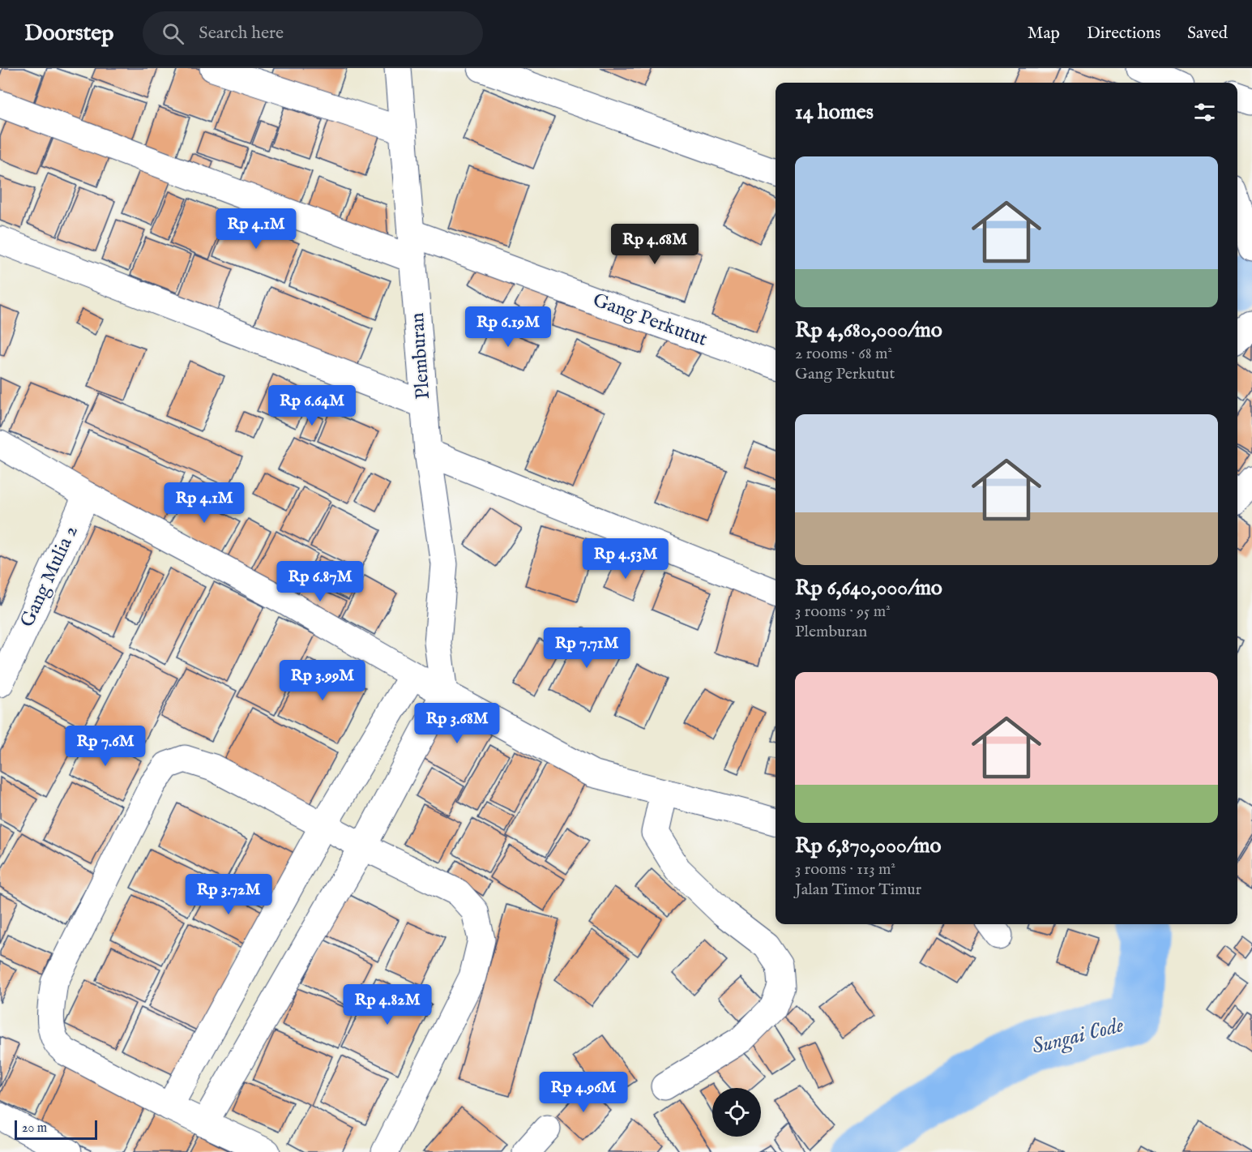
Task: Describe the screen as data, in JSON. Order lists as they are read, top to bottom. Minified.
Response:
{"streets":{"street":["Gang Perkutut","Plemburan","Gang Mulia 2"]},"crossings":[["Gang Perkutut","Plemburan"]],"water":["Sungai Code"],"scale_bar":"20 m","page":{"header":"Doorstep","search":"Search here","nav":["Map","Directions","Saved"],"heading":"14 homes","list":[{"name":"Rp 4,680,000/mo","note":"2 rooms · 68 m² · Gang Perkutut"},{"name":"Rp 6,640,000/mo","note":"3 rooms · 95 m² · Plemburan"},{"name":"Rp 6,870,000/mo","note":"3 rooms · 113 m² · Jalan Timor Timur"}],"price":["Rp 4.1M","Rp 4.68M","Rp 6.19M","Rp 6.64M","Rp 4.1M","Rp 4.53M","Rp 6.87M","Rp 7.71M","Rp 3.99M","Rp 3.68M","Rp 7.6M","Rp 3.72M","Rp 4.82M","Rp 4.96M"],"scale":"20 m"}}
